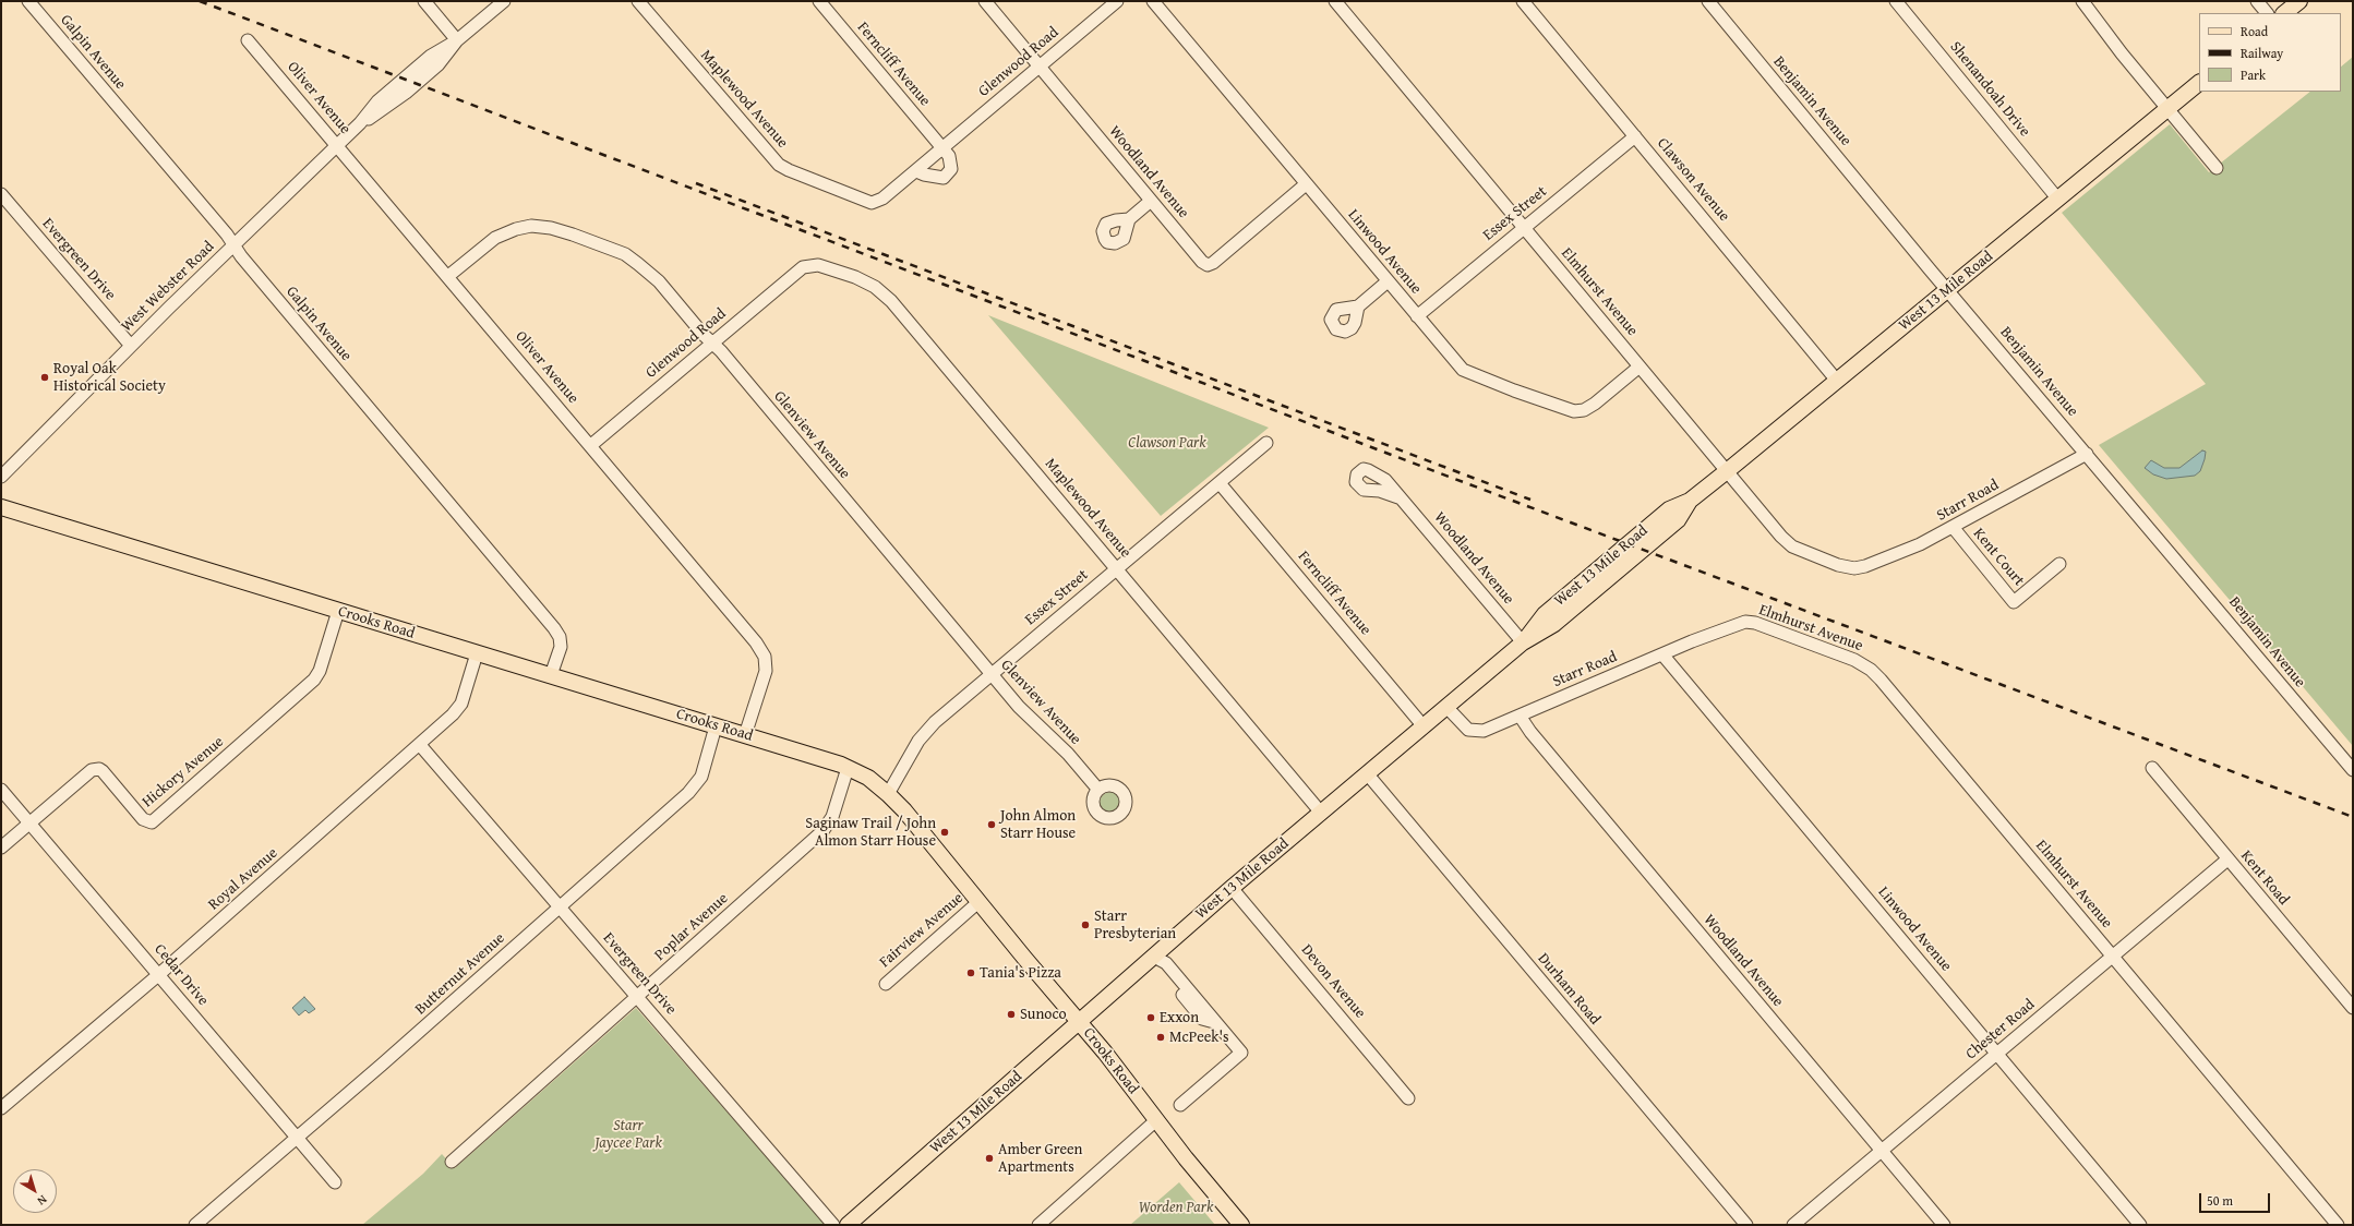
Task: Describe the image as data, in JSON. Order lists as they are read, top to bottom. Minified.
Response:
{"streets":{"main road":["West 13 Mile Road","Crooks Road"],"street":["Galpin Avenue","Glenwood Road","Ferncliff Avenue","Shenandoah Drive","Oliver Avenue","Maplewood Avenue","Benjamin Avenue","Woodland Avenue","Clawson Avenue","Essex Street","Linwood Avenue","Evergreen Drive","West Webster Road","Elmhurst Avenue","Glenview Avenue","Starr Road","Kent Court","Hickory Avenue","Kent Road","Royal Avenue","Poplar Avenue","Fairview Avenue","Butternut Avenue","Cedar Drive","Devon Avenue","Durham Road","Chester Road"]},"crossings":[["Galpin Avenue","West Webster Road"],["Galpin Avenue","Crooks Road"],["Glenwood Road","Ferncliff Avenue"],["Glenwood Road","Oliver Avenue"],["Glenwood Road","Maplewood Avenue"],["Glenwood Road","Woodland Avenue"],["Glenwood Road","Glenview Avenue"],["Ferncliff Avenue","Essex Street"],["Ferncliff Avenue","West 13 Mile Road"],["Shenandoah Drive","West 13 Mile Road"],["Oliver Avenue","West Webster Road"],["Oliver Avenue","Glenview Avenue"],["Oliver Avenue","Crooks Road"],["Maplewood Avenue","Essex Street"],["Maplewood Avenue","West 13 Mile Road"],["Benjamin Avenue","West 13 Mile Road"],["Benjamin Avenue","Starr Road"],["Woodland Avenue","Linwood Avenue"],["Woodland Avenue","West 13 Mile Road"],["Woodland Avenue","Starr Road"],["Woodland Avenue","Chester Road"],["Clawson Avenue","Essex Street"],["Clawson Avenue","West 13 Mile Road"],["Essex Street","Linwood Avenue"],["Essex Street","Elmhurst Avenue"],["Essex Street","Glenview Avenue"],["Essex Street","Crooks Road"],["Linwood Avenue","Elmhurst Avenue"],["Linwood Avenue","Starr Road"],["Linwood Avenue","Chester Road"],["Evergreen Drive","West Webster Road"],["Evergreen Drive","Royal Avenue"],["Evergreen Drive","Poplar Avenue"],["Evergreen Drive","Butternut Avenue"],["West 13 Mile Road","Elmhurst Avenue"],["West 13 Mile Road","Starr Road"],["West 13 Mile Road","Crooks Road"],["West 13 Mile Road","Devon Avenue"],["West 13 Mile Road","Durham Road"],["Elmhurst Avenue","Starr Road"],["Elmhurst Avenue","Chester Road"],["Starr Road","Kent Court"],["Crooks Road","Hickory Avenue"],["Crooks Road","Royal Avenue"],["Crooks Road","Poplar Avenue"],["Crooks Road","Fairview Avenue"],["Crooks Road","Butternut Avenue"],["Hickory Avenue","Cedar Drive"],["Kent Road","Chester Road"],["Royal Avenue","Cedar Drive"],["Butternut Avenue","Cedar Drive"]],"parks":["Clawson Park","Starr Jaycee Park","Worden Park"],"places":["Royal Oak Historical Society","John Almon Starr House","Saginaw Trail / John Almon Starr House","Starr Presbyterian","Tania's Pizza","Sunoco","Exxon","McPeek's","Amber Green Apartments"],"legend":["Road","Railway","Park"],"scale_bar":"50 m","north":"bottom right"}
